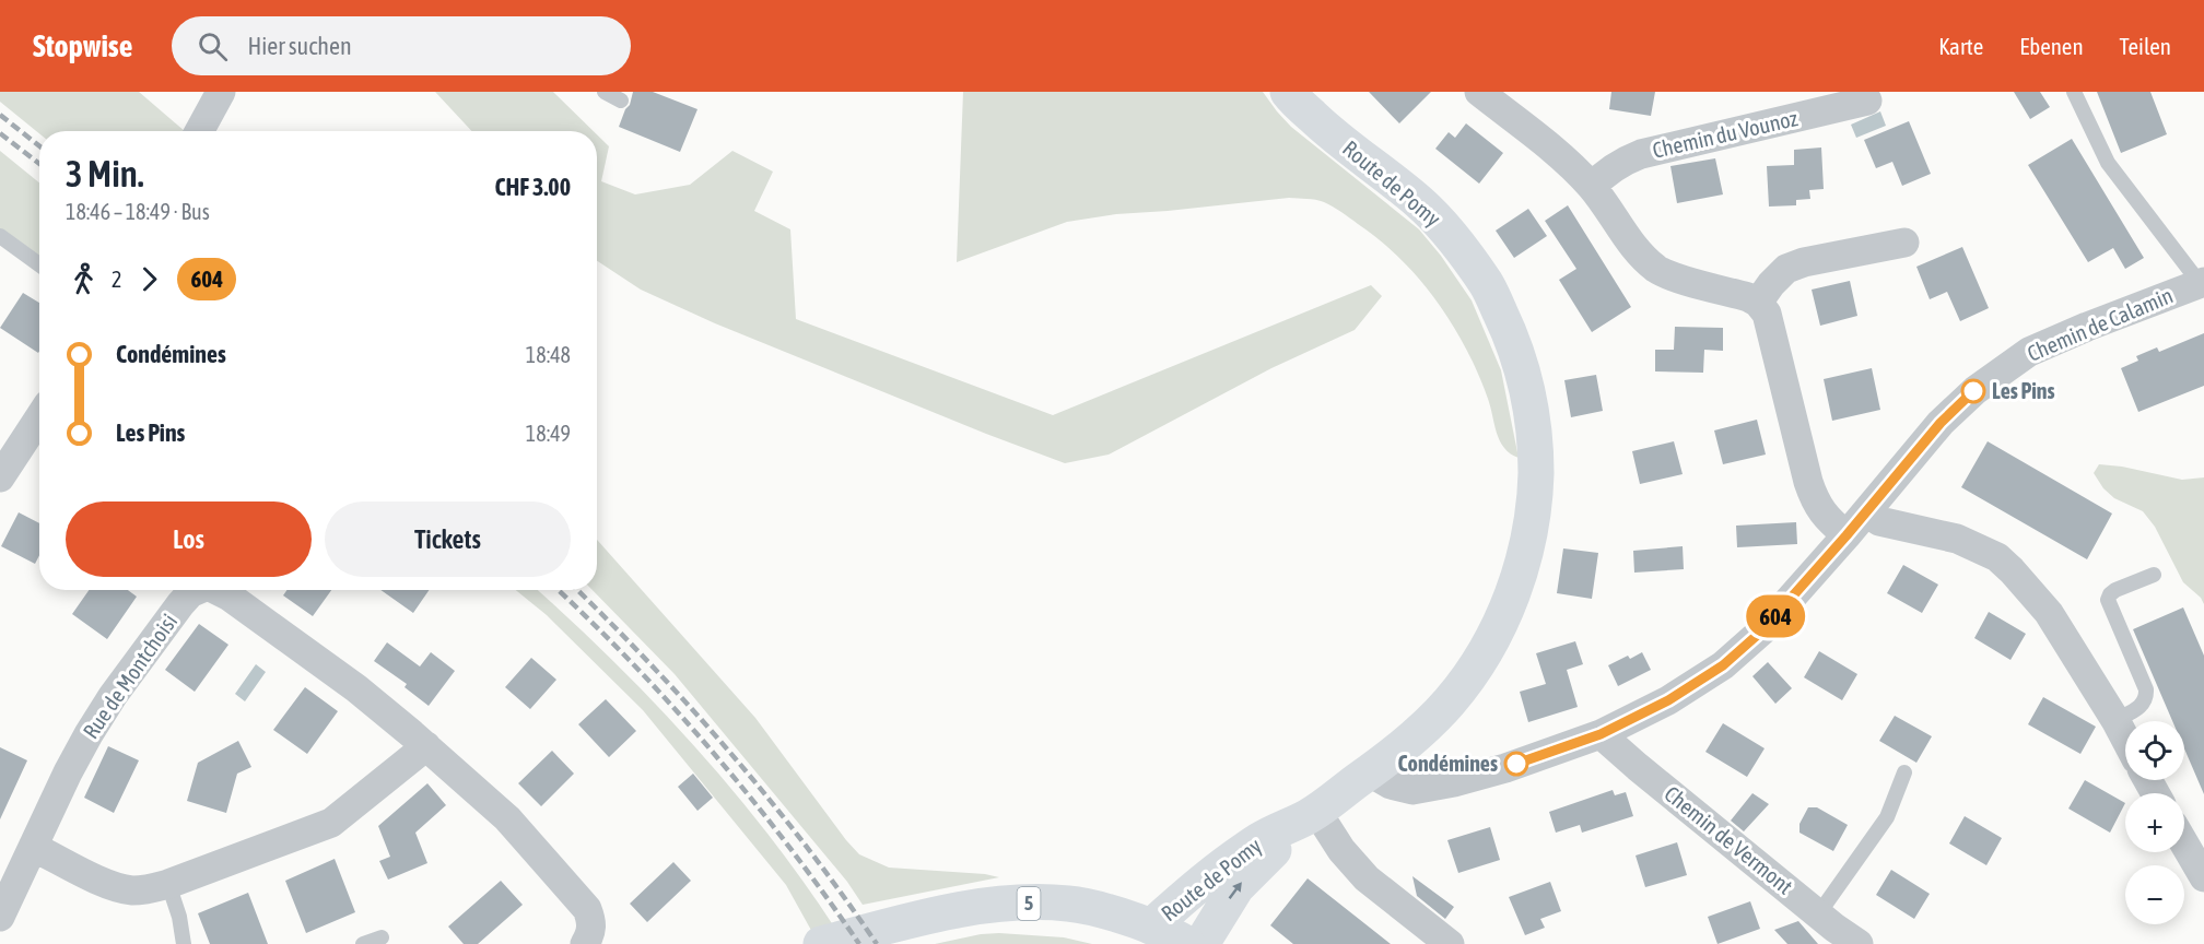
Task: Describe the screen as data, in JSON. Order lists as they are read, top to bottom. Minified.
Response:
{"streets":{"main road":["Route de Pomy","5"],"street":["Chemin du Vounoz","Chemin de Calamin","Rue de Montchoisi","Chemin de Vermont"]},"crossings":[["Route de Pomy","Chemin de Calamin"],["Route de Pomy","5"],["Chemin de Calamin","Chemin de Vermont"]],"places":["Les Pins","Condémines"],"lines":["bus line 604"],"page":{"header":"Stopwise","search":"Hier suchen","nav":["Karte","Ebenen","Teilen"],"on_map":"604","heading":["3 Min.","18:46 – 18:49 · Bus","CHF 3.00"],"legs":["2","604"],"list":[{"name":"Condémines","value":"18:48"},{"name":"Les Pins","value":"18:49"}],"buttons":["Los","Tickets"],"map_buttons":["+","−"]}}
